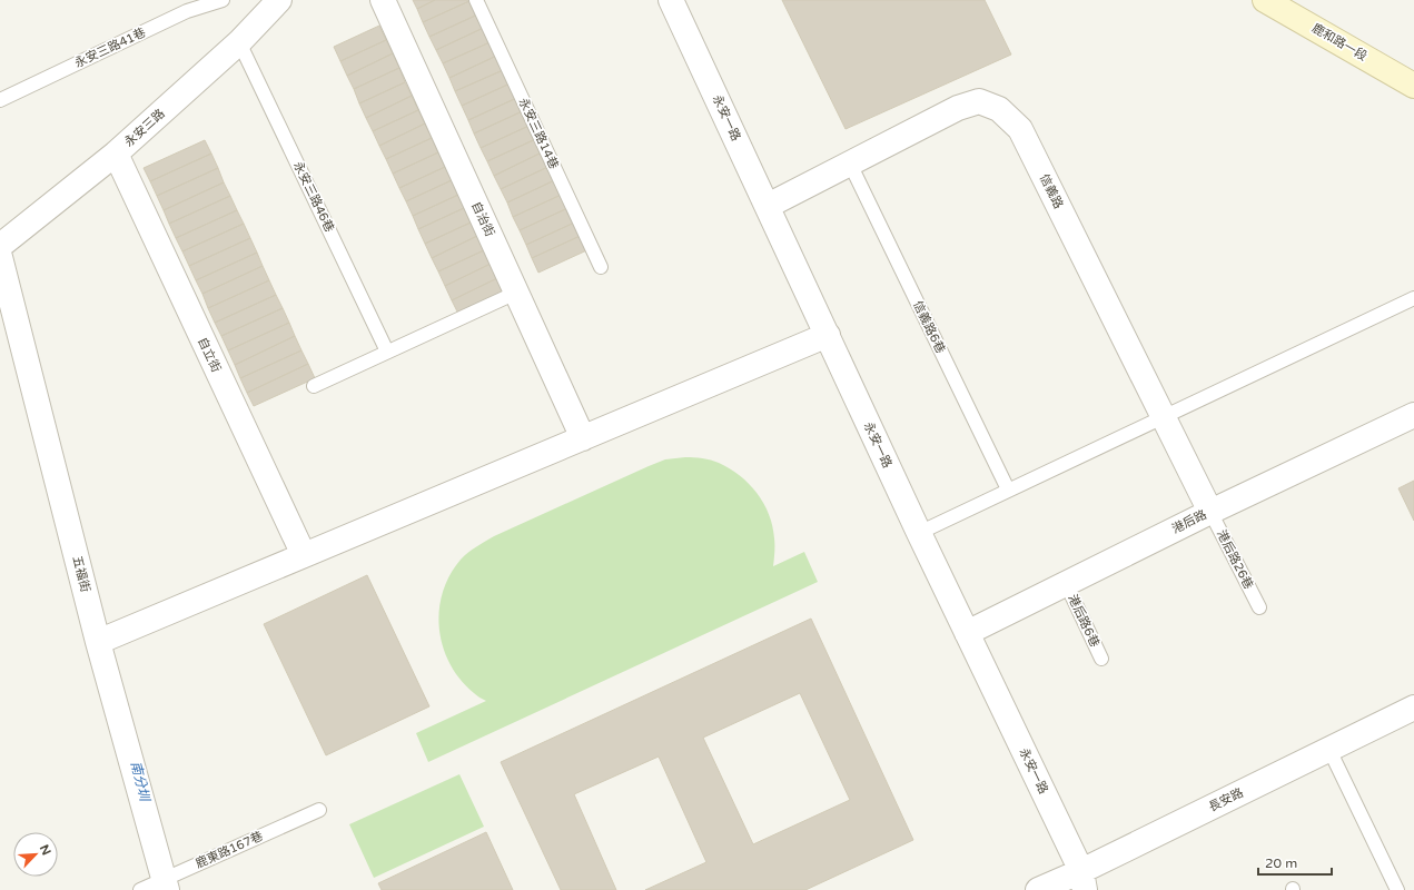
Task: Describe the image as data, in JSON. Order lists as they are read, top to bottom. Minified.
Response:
{"streets":{"main road":["鹿和路一段"],"street":["永安一路","永安三路","信義路","自治街","自立街","港后路","五福街","長安路"],"lane":["永安三路41巷","永安三路14巷","永安三路46巷","信義路6巷","港后路26巷","港后路6巷","鹿東路167巷"]},"crossings":[["永安一路","信義路"],["永安一路","港后路"],["永安一路","長安路"],["永安三路","永安三路46巷"],["永安三路","自立街"],["信義路","信義路6巷"],["信義路","港后路"],["信義路","港后路26巷"],["港后路","港后路26巷"],["港后路","港后路6巷"],["五福街","鹿東路167巷"]],"water":["南分圳"],"scale_bar":"20 m","north":"top right"}
